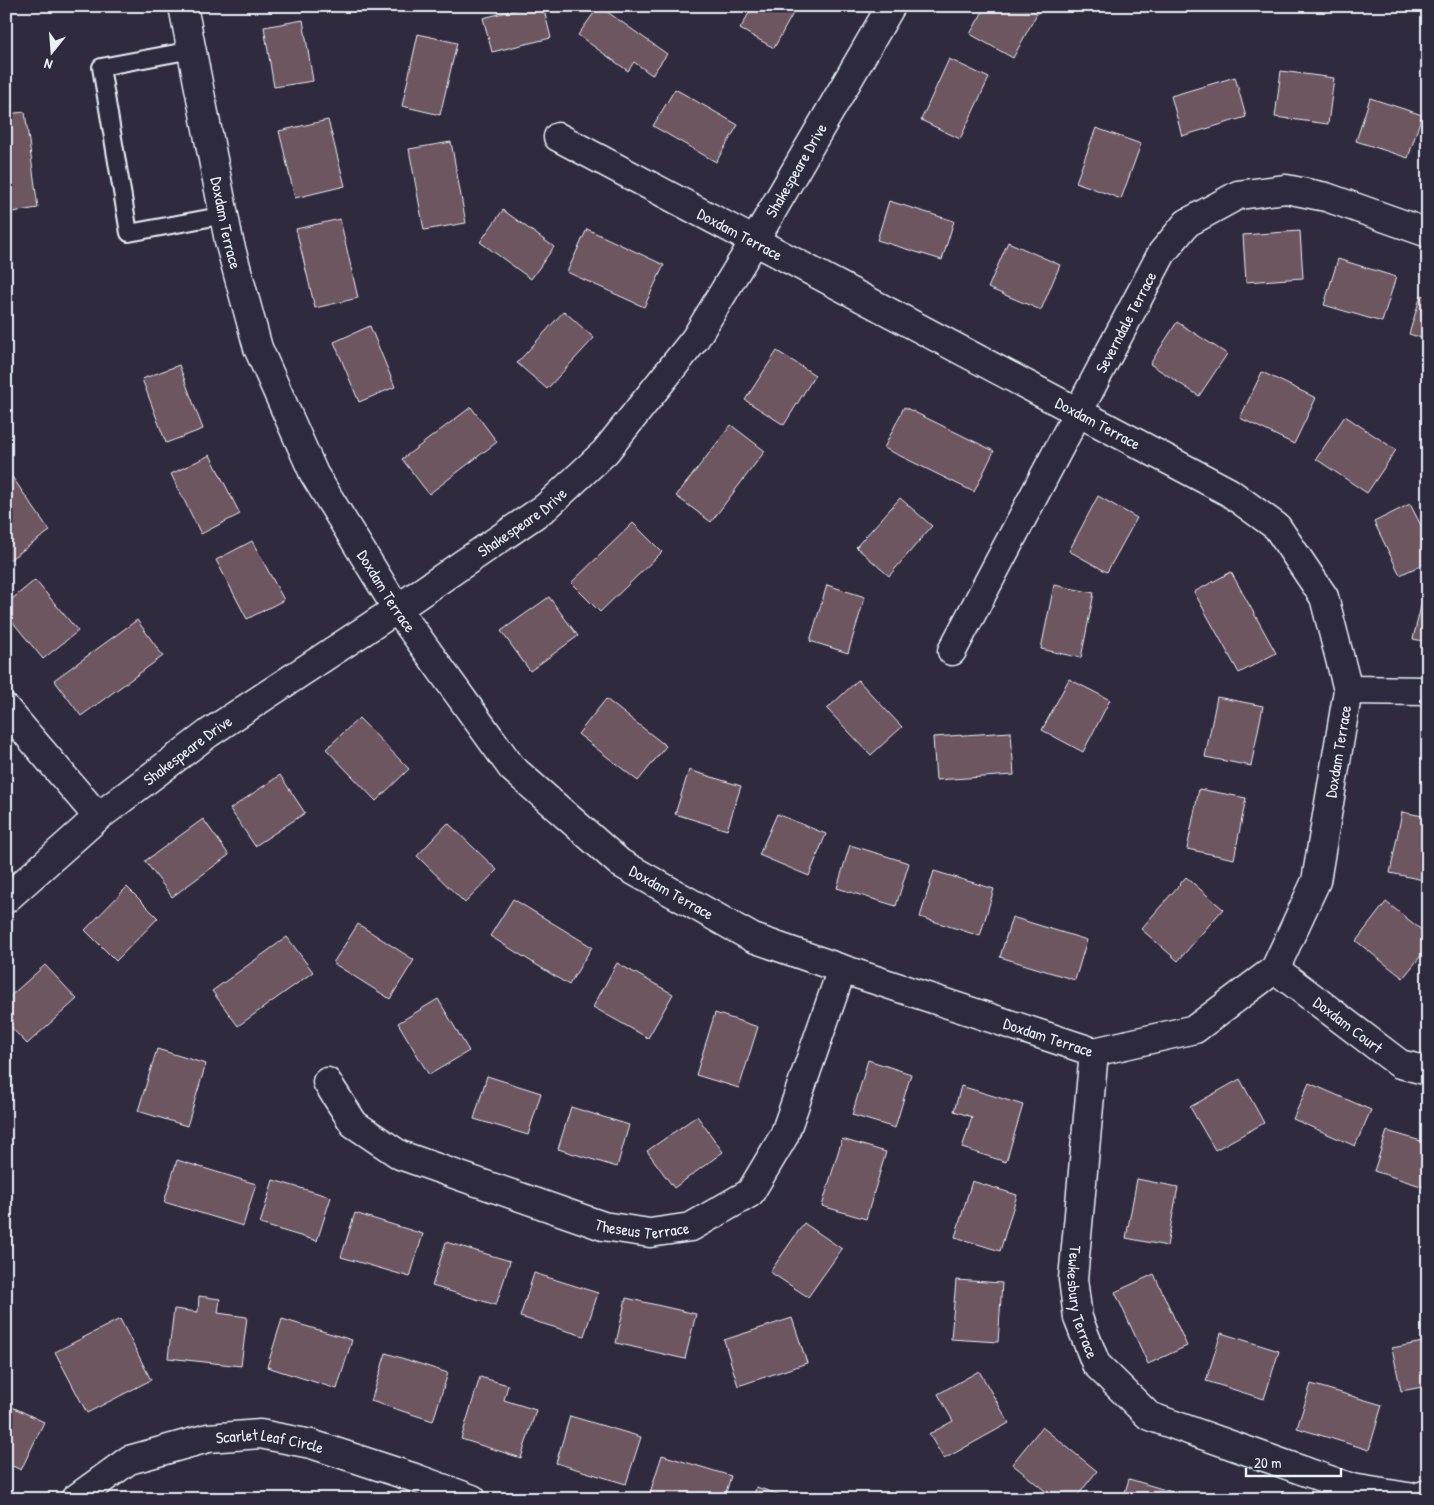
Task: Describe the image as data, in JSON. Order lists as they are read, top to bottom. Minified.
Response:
{"streets":{"street":["Shakespeare Drive","Doxdam Terrace","Severndale Terrace","Doxdam Court","Theseus Terrace","Tewkesbury Terrace","Scarlet Leaf Circle"]},"crossings":[["Shakespeare Drive","Doxdam Terrace"],["Doxdam Terrace","Severndale Terrace"],["Doxdam Terrace","Doxdam Court"],["Doxdam Terrace","Theseus Terrace"],["Doxdam Terrace","Tewkesbury Terrace"]],"scale_bar":"20 m","north":"bottom"}
